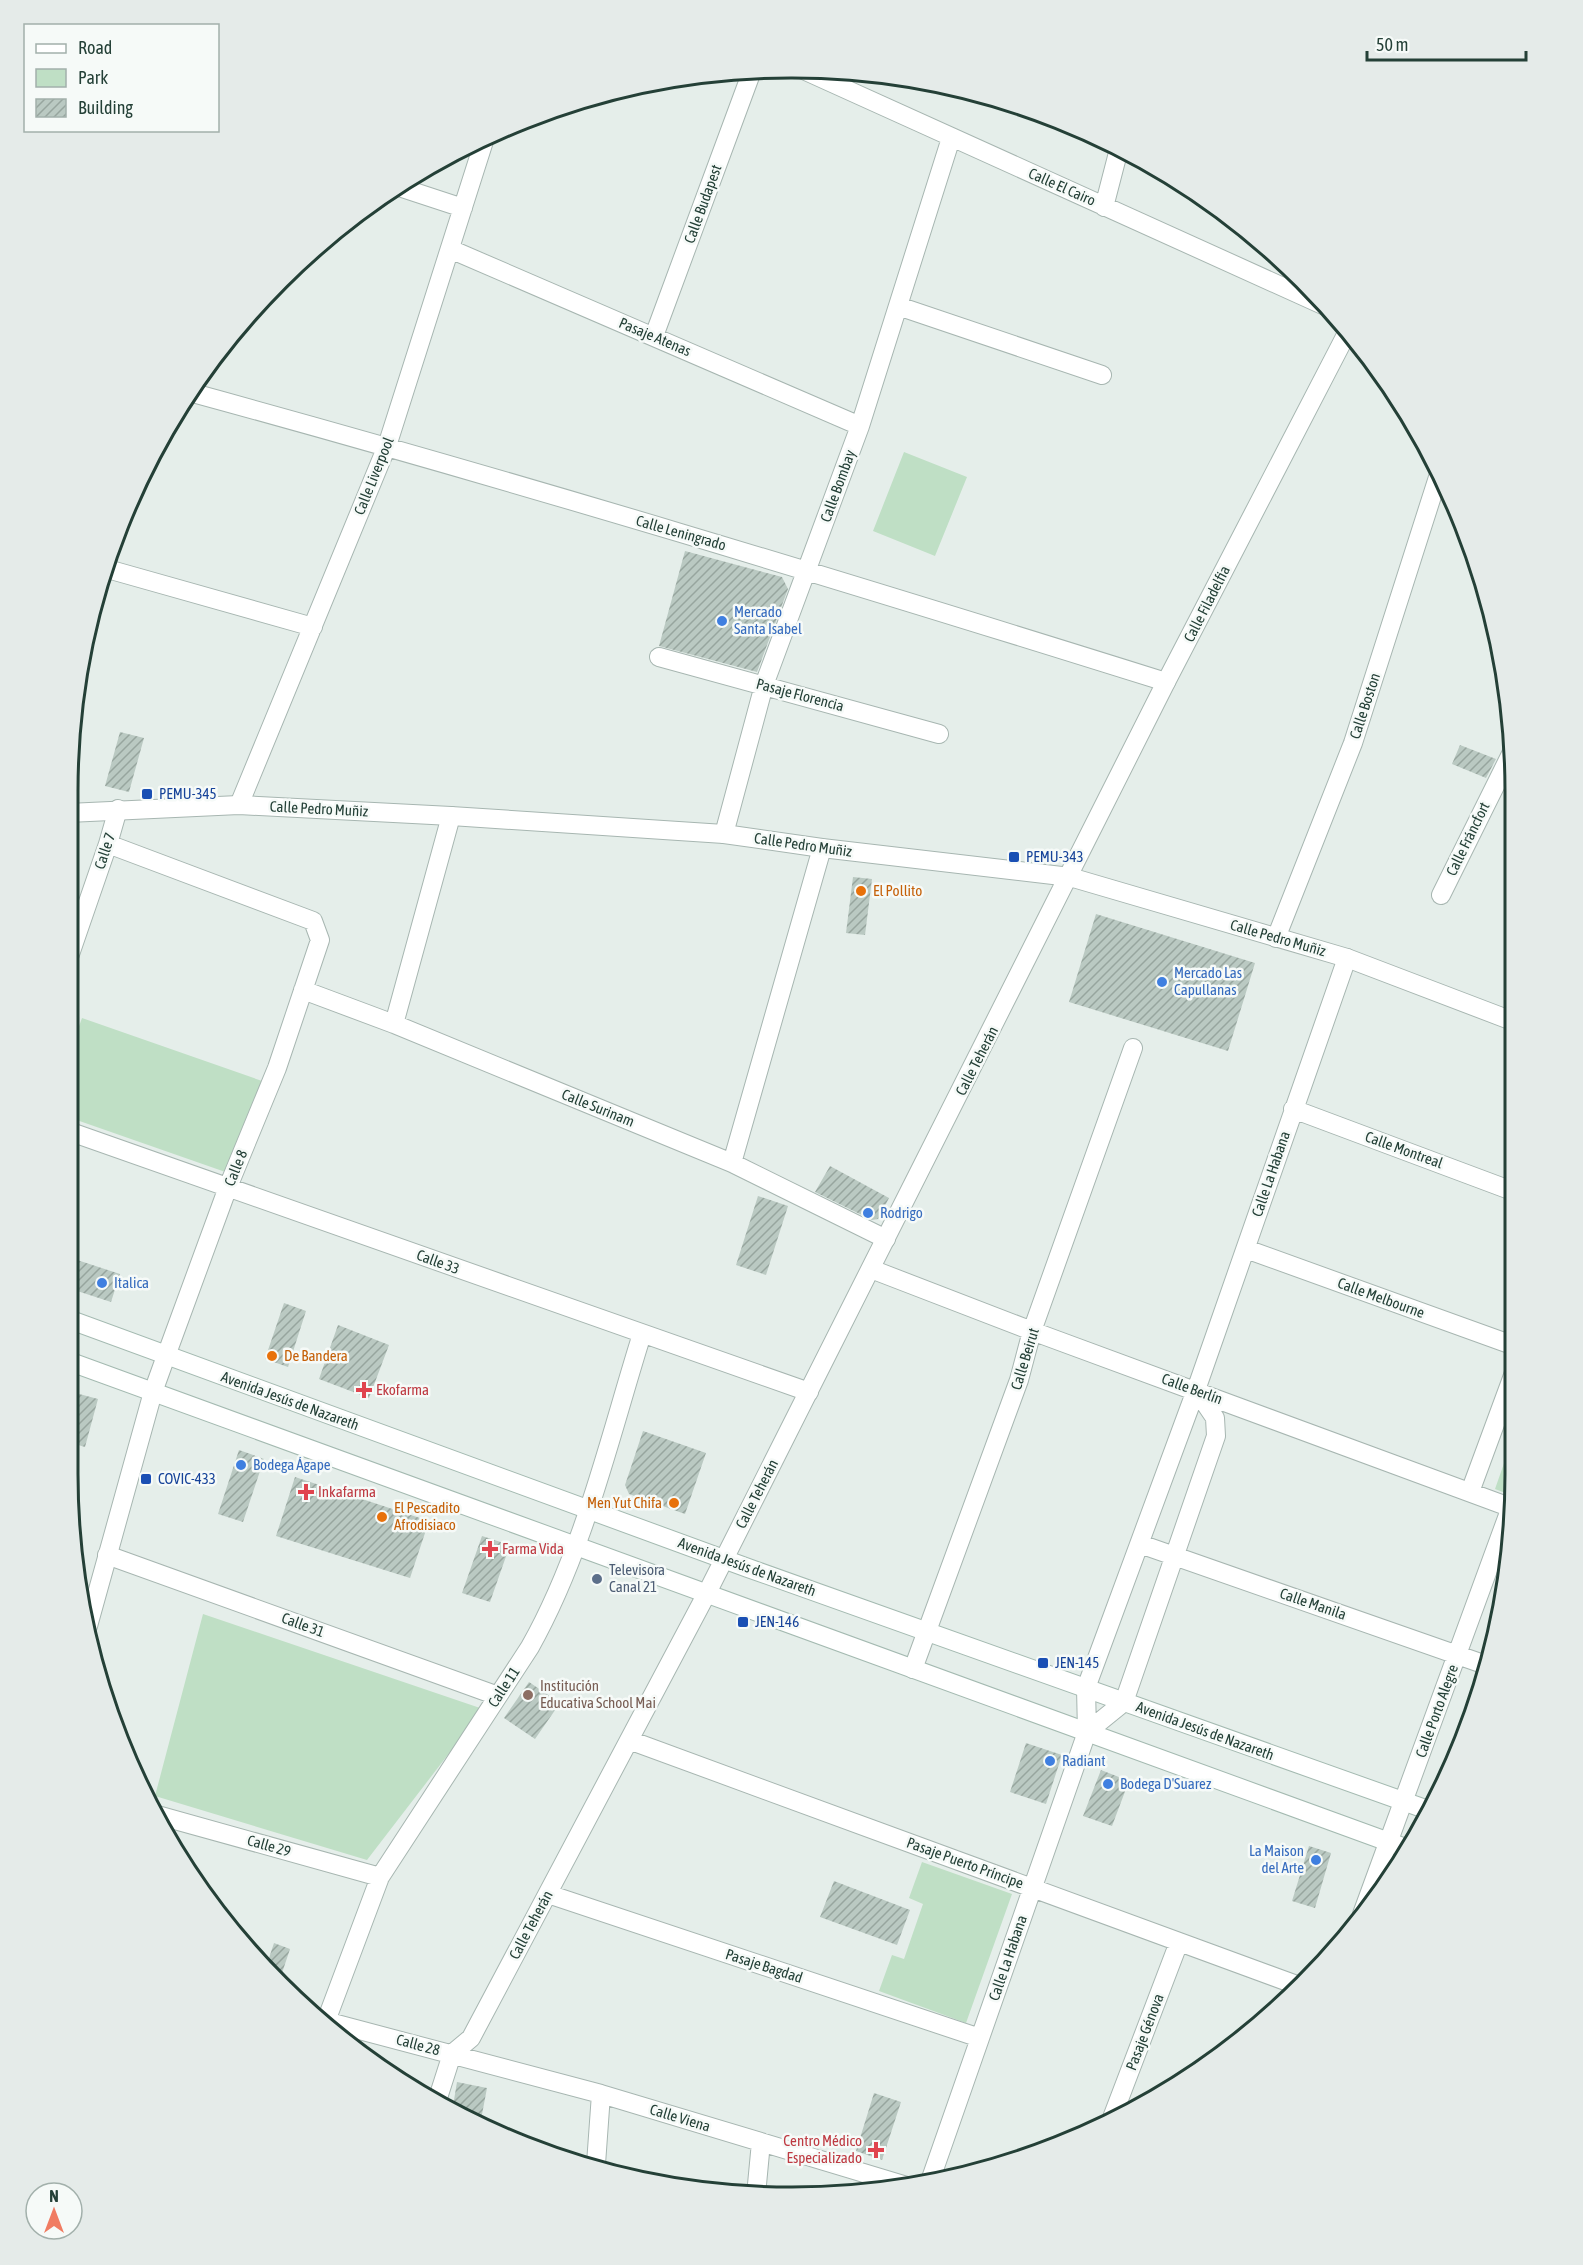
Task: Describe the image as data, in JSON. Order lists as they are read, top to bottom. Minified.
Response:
{"streets":{"street":["Calle El Cairo","Calle Budapest","Pasaje Atenas","Calle Liverpool","Calle Bombay","Calle Leningrado","Calle Filadelfia","Pasaje Florencia","Calle Boston","Calle Pedro Muñiz","Calle Fráncfort","Calle 7","Calle Teherán","Calle Surinam","Calle Montreal","Calle 8","Calle La Habana","Calle 33","Calle Melbourne","Calle Beirut","Calle Berlín","Avenida Jesús de Nazareth","Calle Manila","Calle 31","Calle 11","Calle Porto Alegre","Calle 29","Pasaje Puerto Príncipe","Pasaje Bagdad","Pasaje Génova","Calle 28","Calle Viena"]},"crossings":[["Calle El Cairo","Calle Bombay"],["Calle Budapest","Pasaje Atenas"],["Pasaje Atenas","Calle Liverpool"],["Pasaje Atenas","Calle Bombay"],["Calle Liverpool","Calle Leningrado"],["Calle Liverpool","Calle Pedro Muñiz"],["Calle Bombay","Calle Leningrado"],["Calle Bombay","Pasaje Florencia"],["Calle Bombay","Calle Pedro Muñiz"],["Calle Leningrado","Calle Filadelfia"],["Calle Filadelfia","Calle Pedro Muñiz"],["Calle Filadelfia","Calle Teherán"],["Calle Boston","Calle Pedro Muñiz"],["Calle Pedro Muñiz","Calle 7"],["Calle Pedro Muñiz","Calle Teherán"],["Calle Pedro Muñiz","Calle La Habana"],["Calle 7","Calle 8"],["Calle Teherán","Calle Surinam"],["Calle Teherán","Calle 33"],["Calle Teherán","Calle Berlín"],["Calle Teherán","Avenida Jesús de Nazareth"],["Calle Teherán","Pasaje Puerto Príncipe"],["Calle Teherán","Pasaje Bagdad"],["Calle Teherán","Calle 28"],["Calle Teherán","Calle Viena"],["Calle Surinam","Calle 8"],["Calle Montreal","Calle La Habana"],["Calle 8","Calle 33"],["Calle 8","Avenida Jesús de Nazareth"],["Calle 8","Calle 31"],["Calle La Habana","Calle Melbourne"],["Calle La Habana","Calle Berlín"],["Calle La Habana","Avenida Jesús de Nazareth"],["Calle La Habana","Calle Manila"],["Calle La Habana","Pasaje Puerto Príncipe"],["Calle La Habana","Pasaje Bagdad"],["Calle 33","Calle 11"],["Calle Beirut","Calle Berlín"],["Calle Beirut","Avenida Jesús de Nazareth"],["Avenida Jesús de Nazareth","Calle 11"],["Avenida Jesús de Nazareth","Calle Porto Alegre"],["Calle Manila","Calle Porto Alegre"],["Calle 31","Calle 11"],["Calle 11","Calle 29"],["Pasaje Puerto Príncipe","Pasaje Génova"],["Calle 28","Calle Viena"]],"places":{"other":["Mercado Santa Isabel","El Pollito","Mercado Las Capullanas","Rodrigo","Italica","De Bandera","Bodega Ágape","Men Yut Chifa","El Pescadito Afrodisiaco","Televisora Canal 21","Institución Educativa School Mai","Radiant","Bodega D'Suarez","La Maison del Arte"],"transit":["PEMU-345","PEMU-343","COVIC-433","JEN-146","JEN-145"],"health":["Ekofarma","Inkafarma","Farma Vida","Centro Médico Especializado"]},"legend":["Road","Park","Building"],"scale_bar":"50 m","north":"top"}
